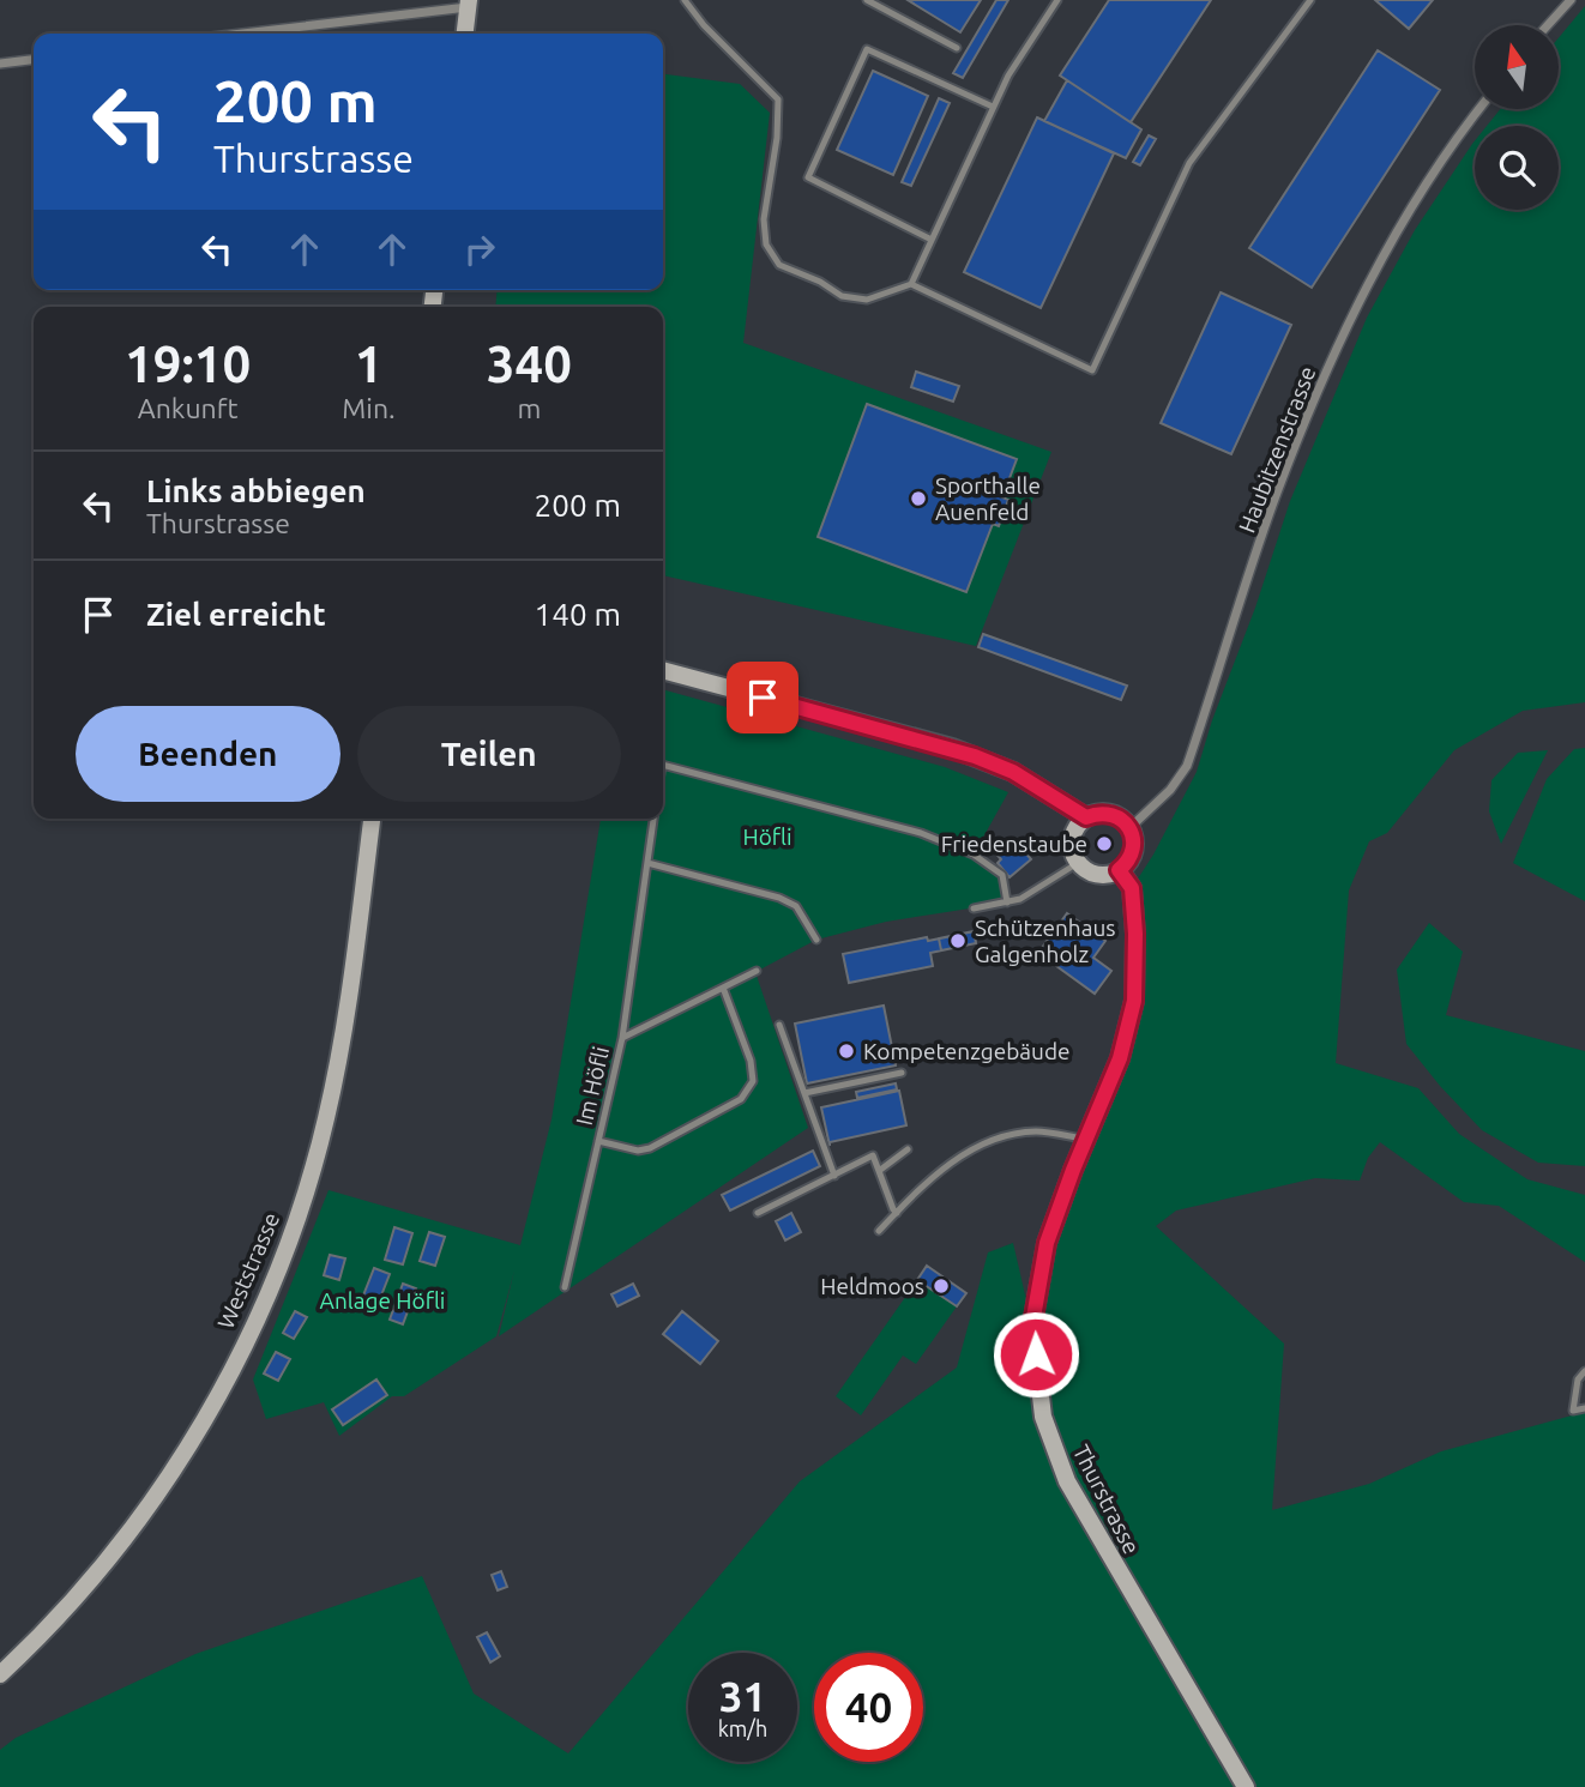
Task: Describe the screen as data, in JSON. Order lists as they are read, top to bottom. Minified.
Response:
{"streets":{"street":["Haubitzenstrasse","Weststrasse","Thurstrasse"],"lane":["Im Höfli"]},"crossings":[["Haubitzenstrasse","Thurstrasse"]],"parks":["Höfli","Anlage Höfli"],"places":["Sporthalle Auenfeld","Friedenstaube","Schützenhaus Galgenholz","Kompetenzgebäude","Heldmoos"],"north":"top","page":{"turn":["200 m","Thurstrasse"],"eta":["19:10","Ankunft","1","Min.","340","m"],"list":[{"name":"Links abbiegen","note":"Thurstrasse","value":"200 m"},{"name":"Ziel erreicht","value":"140 m"}],"buttons":["Beenden","Teilen"],"speed":"31 km/h","limit":"40"}}
